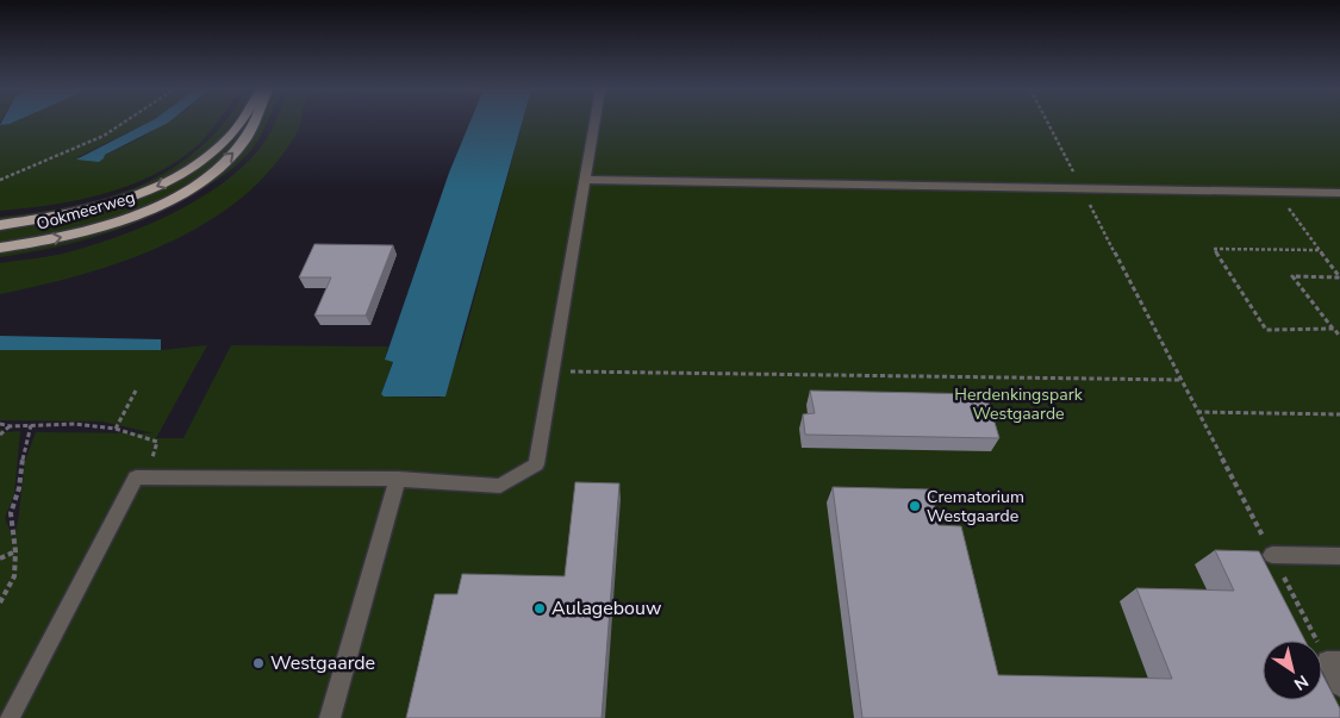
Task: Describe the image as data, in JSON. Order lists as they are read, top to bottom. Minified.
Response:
{"streets":{"main road":["Ookmeerweg"]},"parks":["Herdenkingspark Westgaarde"],"places":["Crematorium Westgaarde","Aulagebouw","Westgaarde"],"north":"bottom right"}
